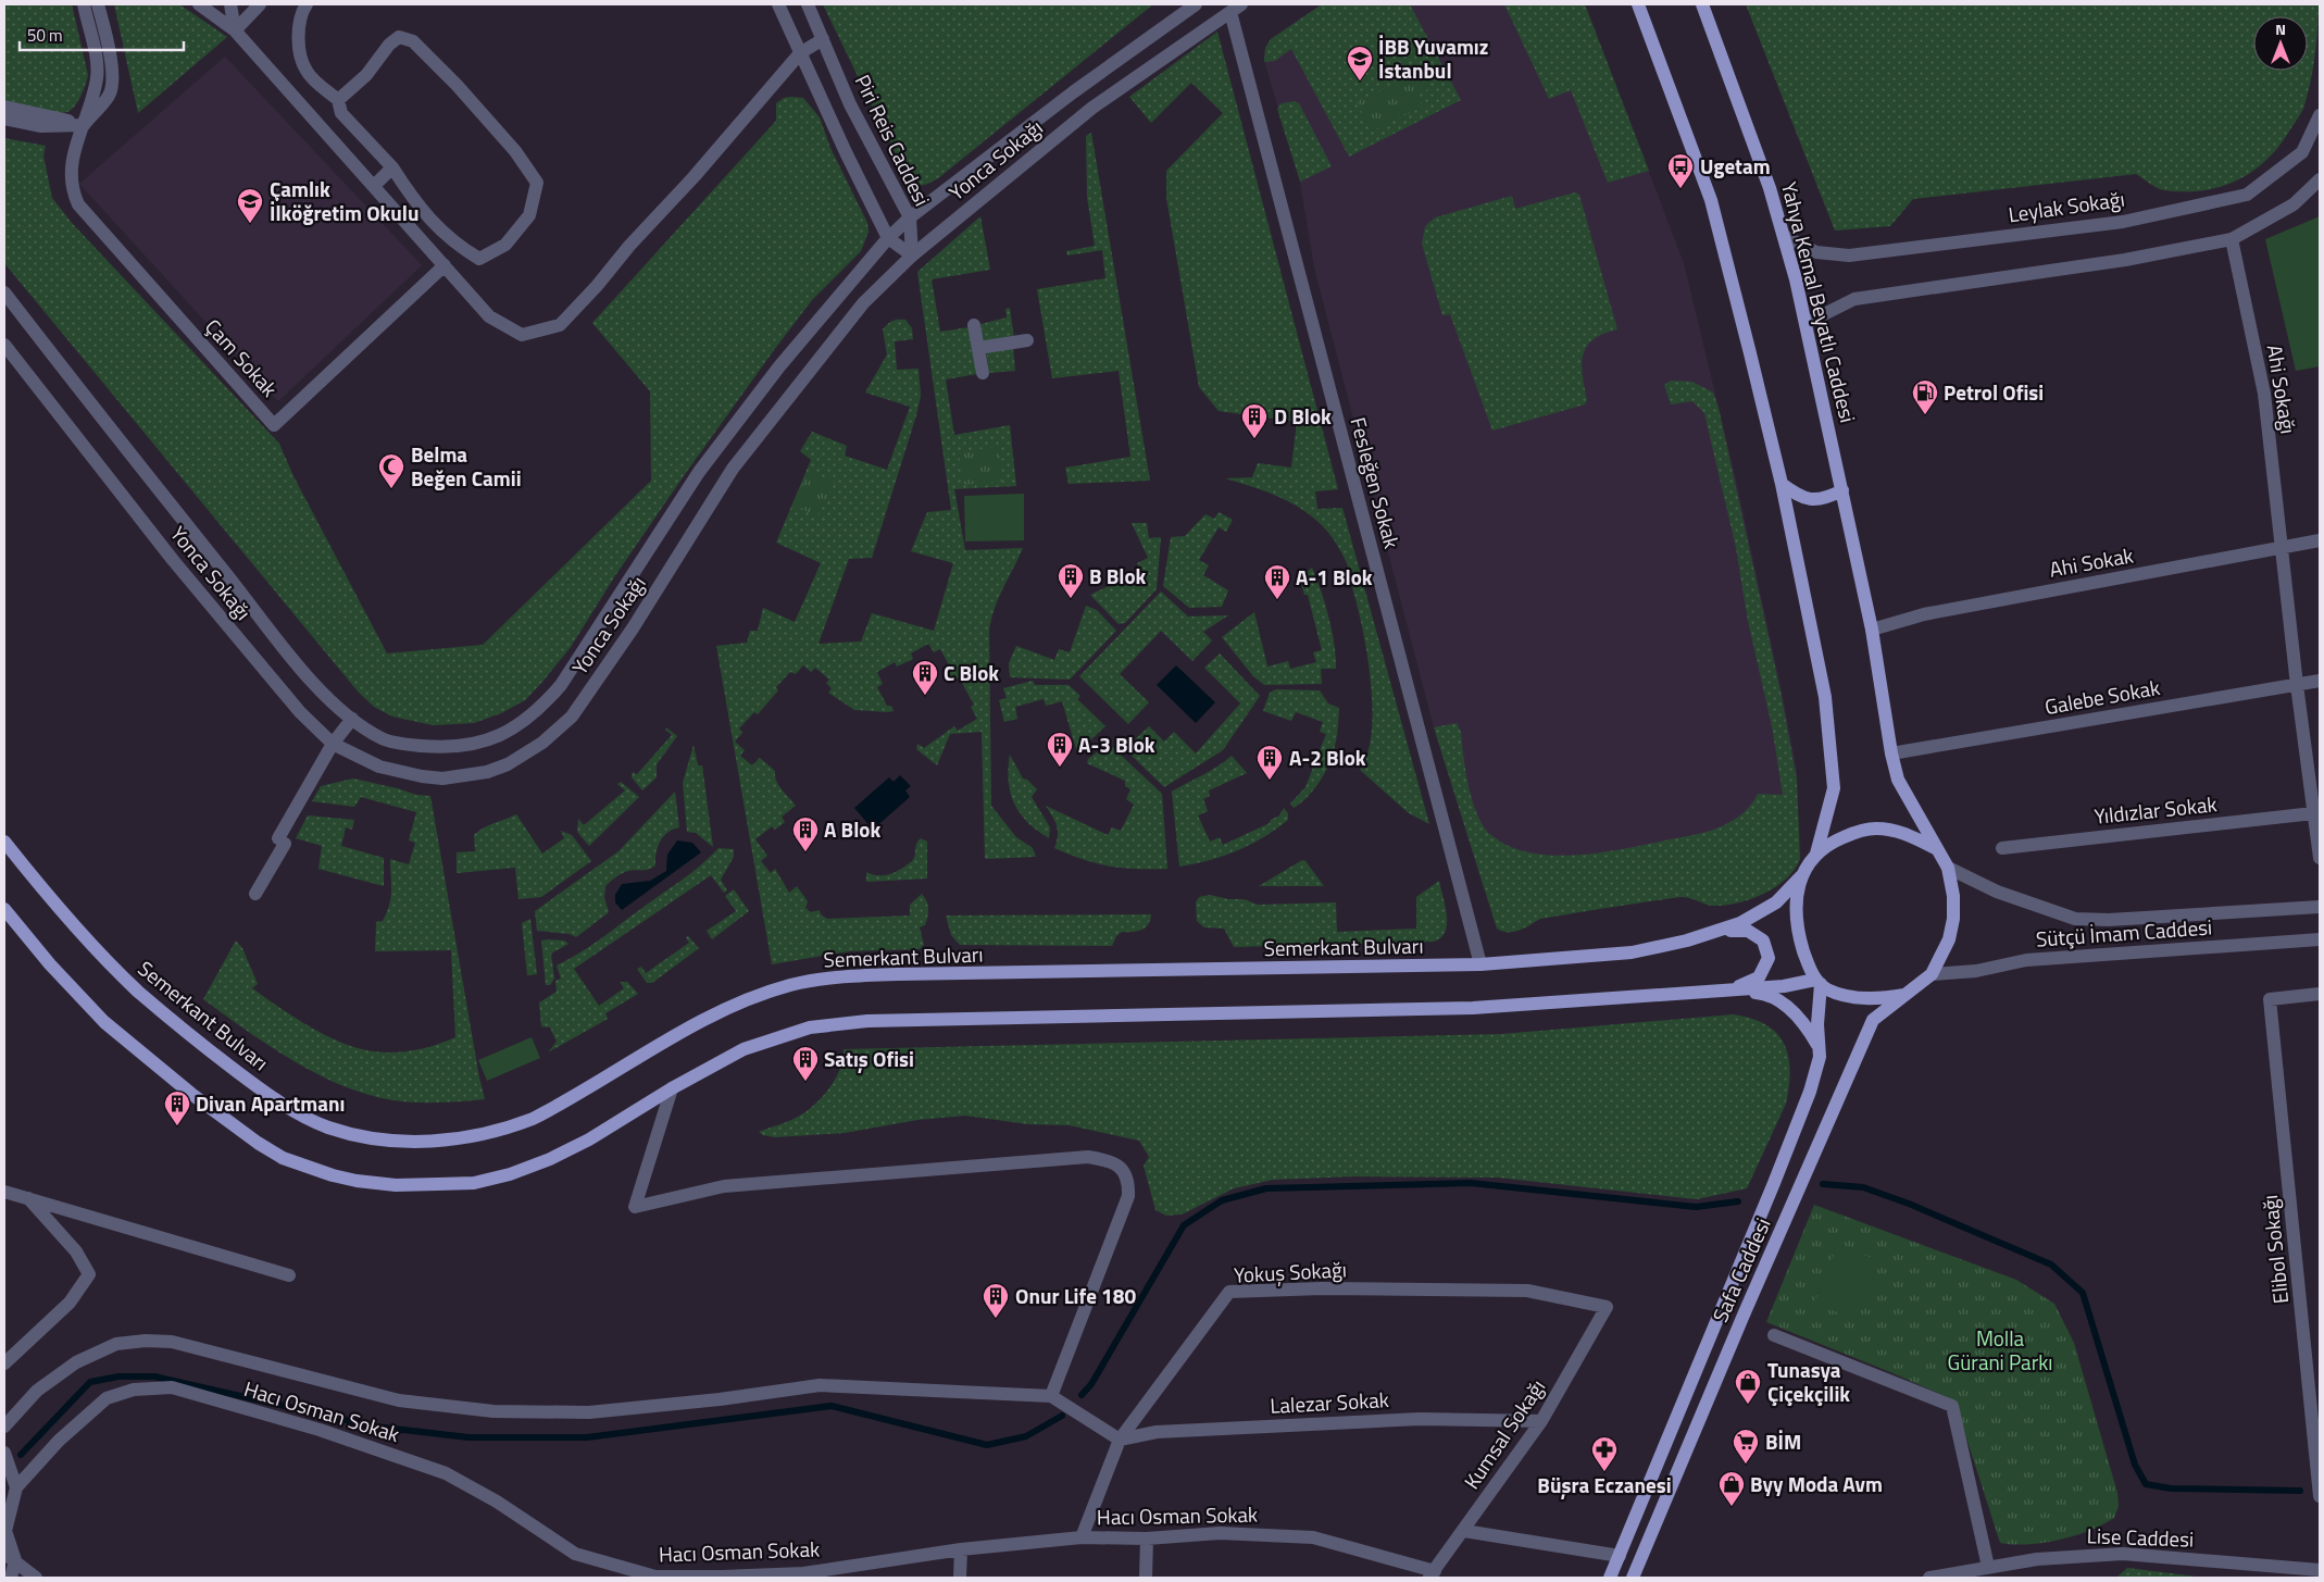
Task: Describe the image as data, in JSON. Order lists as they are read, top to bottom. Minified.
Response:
{"streets":{"main road":["Yahya Kemal Beyatlı Caddesi","Semerkant Bulvarı","Safa Caddesi"],"street":["Piri Reis Caddesi","Yonca Sokağı","Leylak Sokağı","Çam Sokak","Ahi Sokağı","Fesleğen Sokak","Ahi Sokak","Galebe Sokak","Yıldızlar Sokak","Sütçü İmam Caddesi","Elibol Sokağı","Yokuş Sokağı","Lalezar Sokak","Hacı Osman Sokak","Kumsal Sokağı","Lise Caddesi"]},"crossings":[["Piri Reis Caddesi","Yonca Sokağı"],["Yonca Sokağı","Fesleğen Sokak"],["Leylak Sokağı","Yahya Kemal Beyatlı Caddesi"],["Yahya Kemal Beyatlı Caddesi","Ahi Sokak"],["Yahya Kemal Beyatlı Caddesi","Galebe Sokak"],["Ahi Sokağı","Ahi Sokak"],["Ahi Sokağı","Galebe Sokak"],["Ahi Sokağı","Yıldızlar Sokak"],["Fesleğen Sokak","Semerkant Bulvarı"],["Sütçü İmam Caddesi","Semerkant Bulvarı"],["Sütçü İmam Caddesi","Safa Caddesi"],["Semerkant Bulvarı","Safa Caddesi"],["Yokuş Sokağı","Lalezar Sokak"],["Yokuş Sokağı","Hacı Osman Sokak"],["Yokuş Sokağı","Kumsal Sokağı"],["Lalezar Sokak","Kumsal Sokağı"],["Hacı Osman Sokak","Kumsal Sokağı"]],"parks":["Molla Gürani Parkı"],"places":{"school or university":["İBB Yuvamız İstanbul","Çamlık İlköğretim Okulu"],"bus stop":["Ugetam"],"fuel station":["Petrol Ofisi"],"building":["D Blok","B Blok","A-1 Blok","C Blok","A-3 Blok","A-2 Blok","A Blok","Satış Ofisi","Divan Apartmanı","Onur Life 180"],"mosque":["Belma Beğen Camii"],"shop":["Tunasya Çiçekçilik","Byy Moda Avm"],"supermarket":["BİM"],"pharmacy":["Büşra Eczanesi"]},"scale_bar":"50 m","north":"top"}
